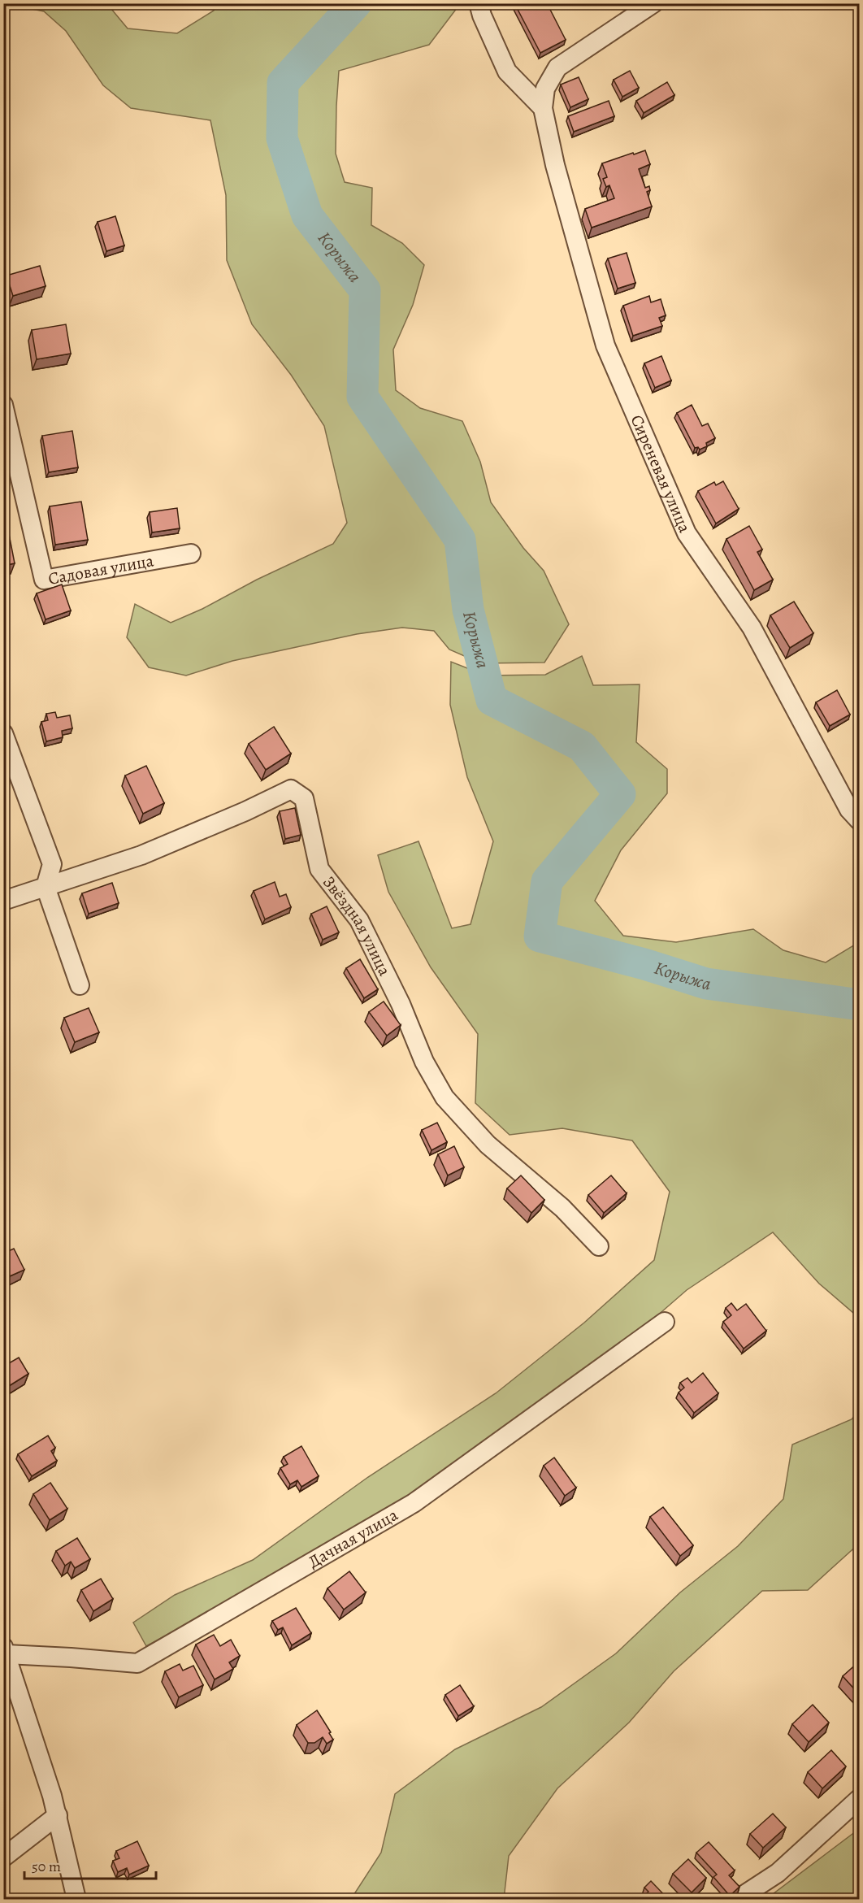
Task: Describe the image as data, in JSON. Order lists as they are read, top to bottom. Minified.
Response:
{"streets":{"street":["Сиреневая улица","Садовая улица","Звёздная улица","Дачная улица"]},"water":["Корыжа"],"scale_bar":"50 m"}
